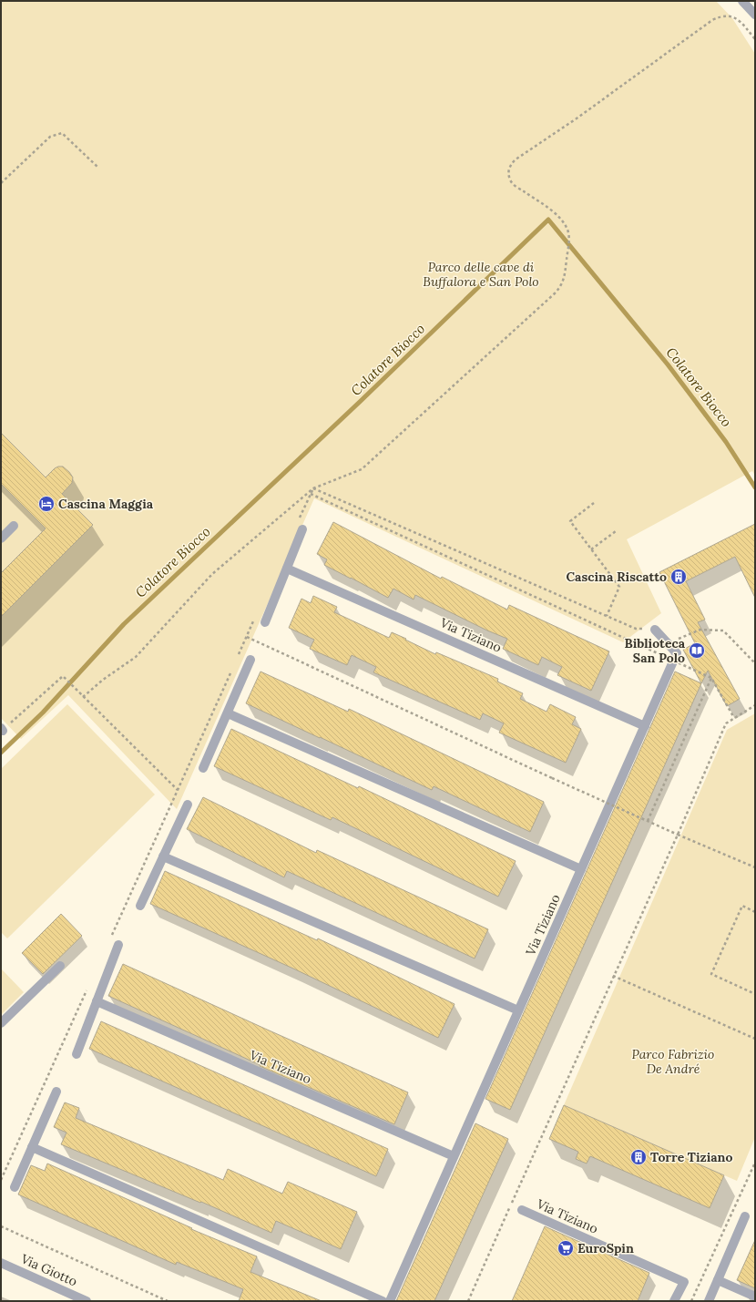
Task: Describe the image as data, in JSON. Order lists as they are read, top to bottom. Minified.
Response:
{"streets":{"street":["Via Tiziano","Via Giotto"]},"water":["Colatore Biocco"],"parks":["Parco delle cave di Buffalora e San Polo","Parco Fabrizio De André"],"places":{"hotel":["Cascina Maggia"],"building":["Cascina Riscatto","Torre Tiziano"],"library":["Biblioteca San Polo"],"supermarket":["EuroSpin"]}}
